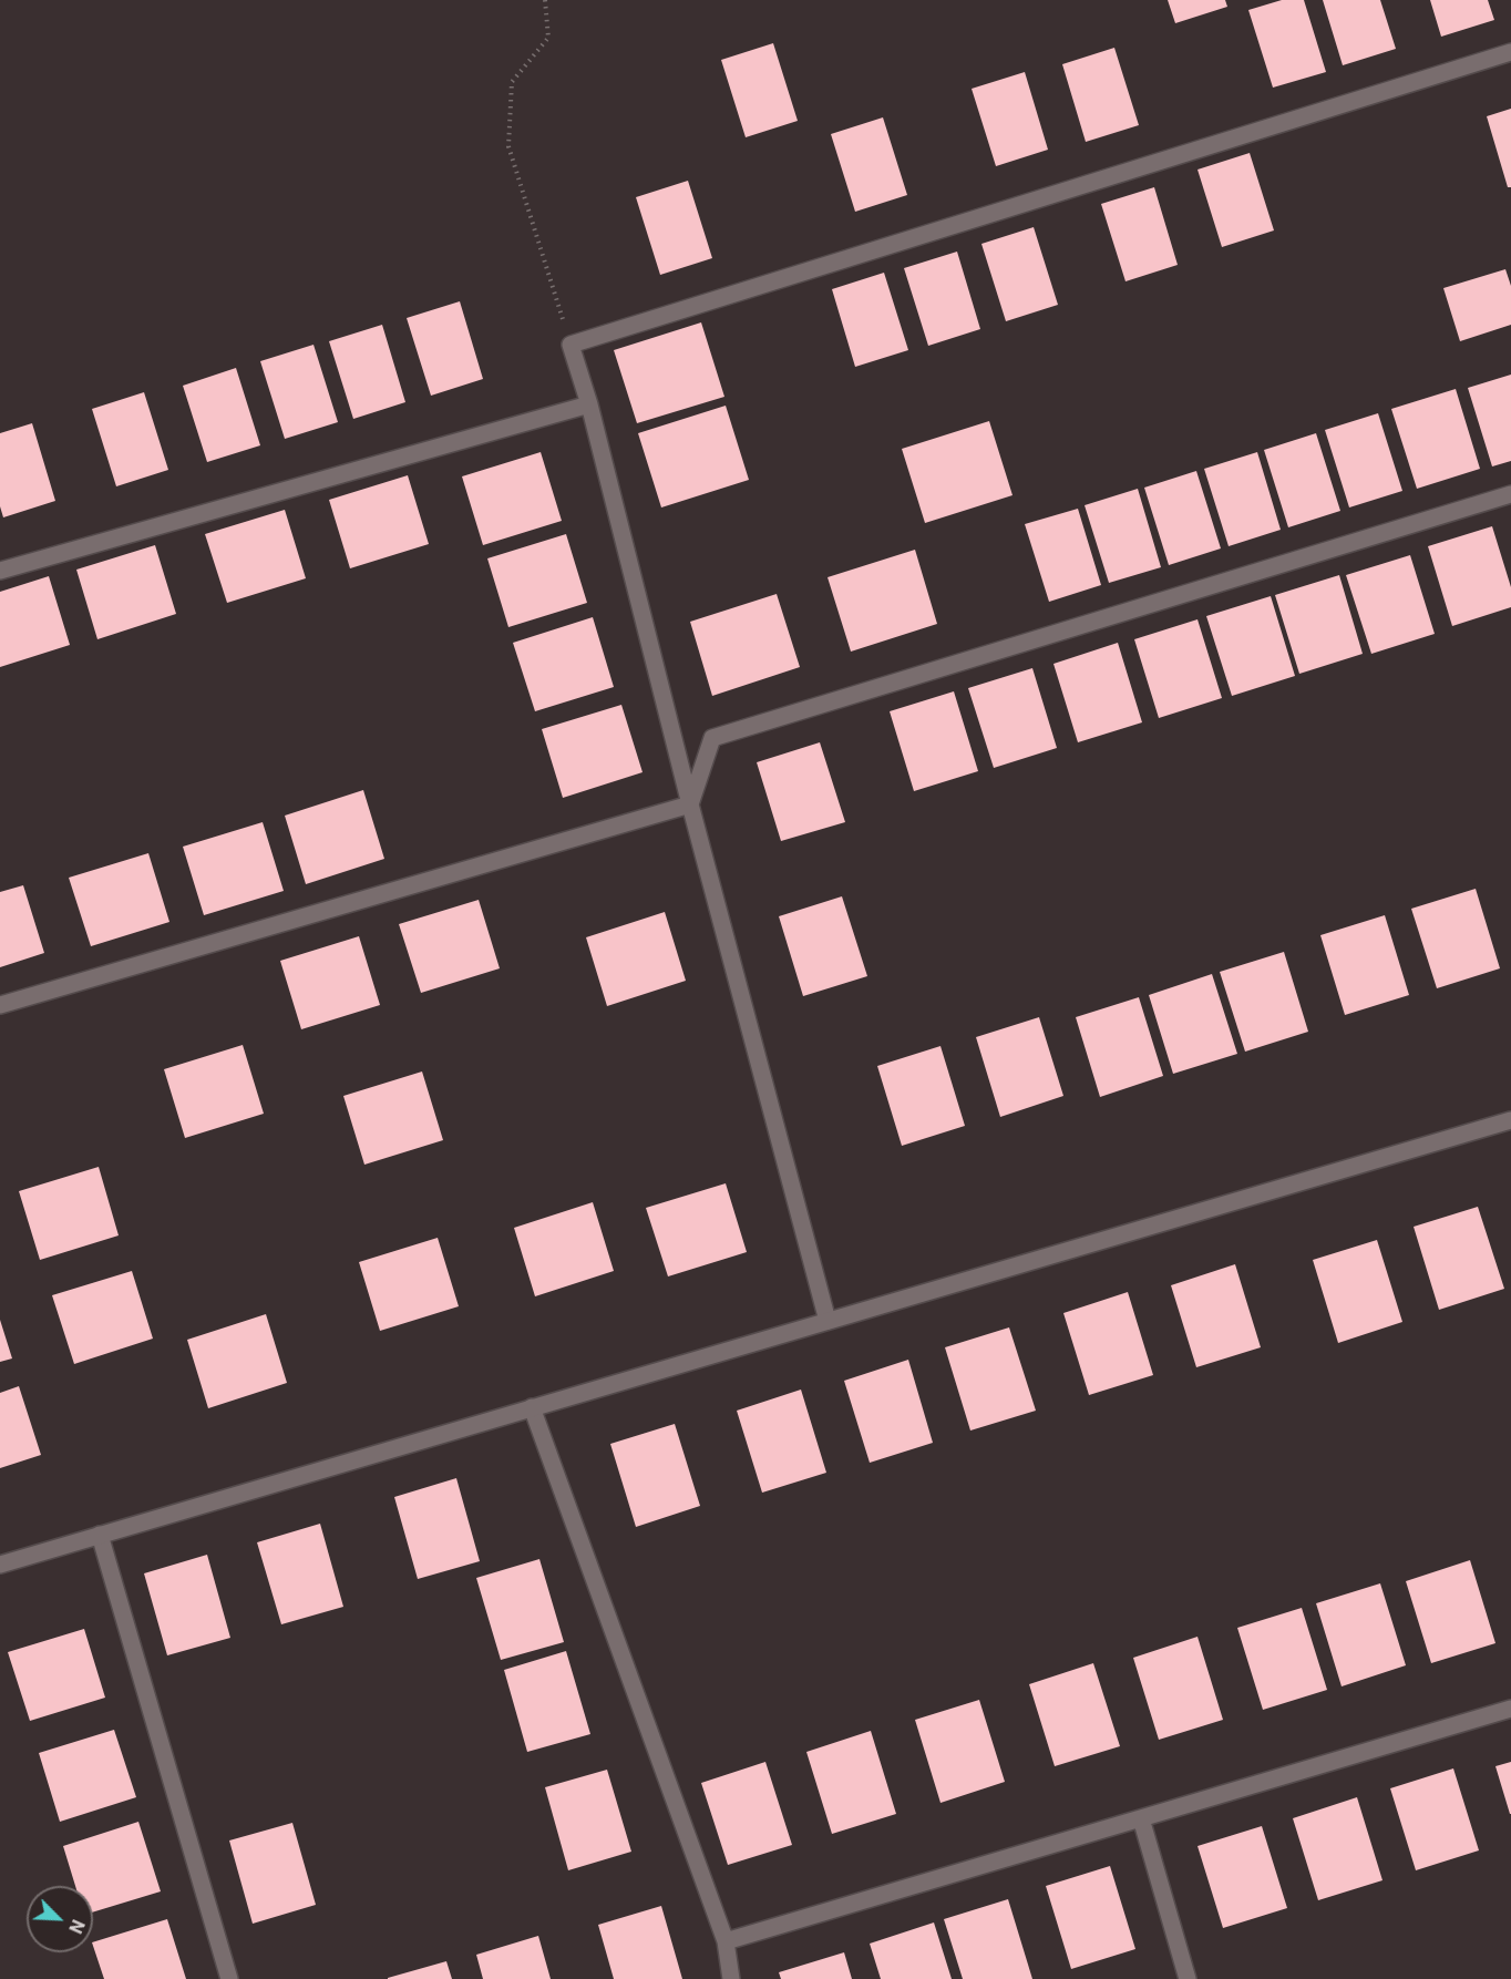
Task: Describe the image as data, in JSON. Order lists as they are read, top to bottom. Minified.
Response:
{"north":"bottom right"}
